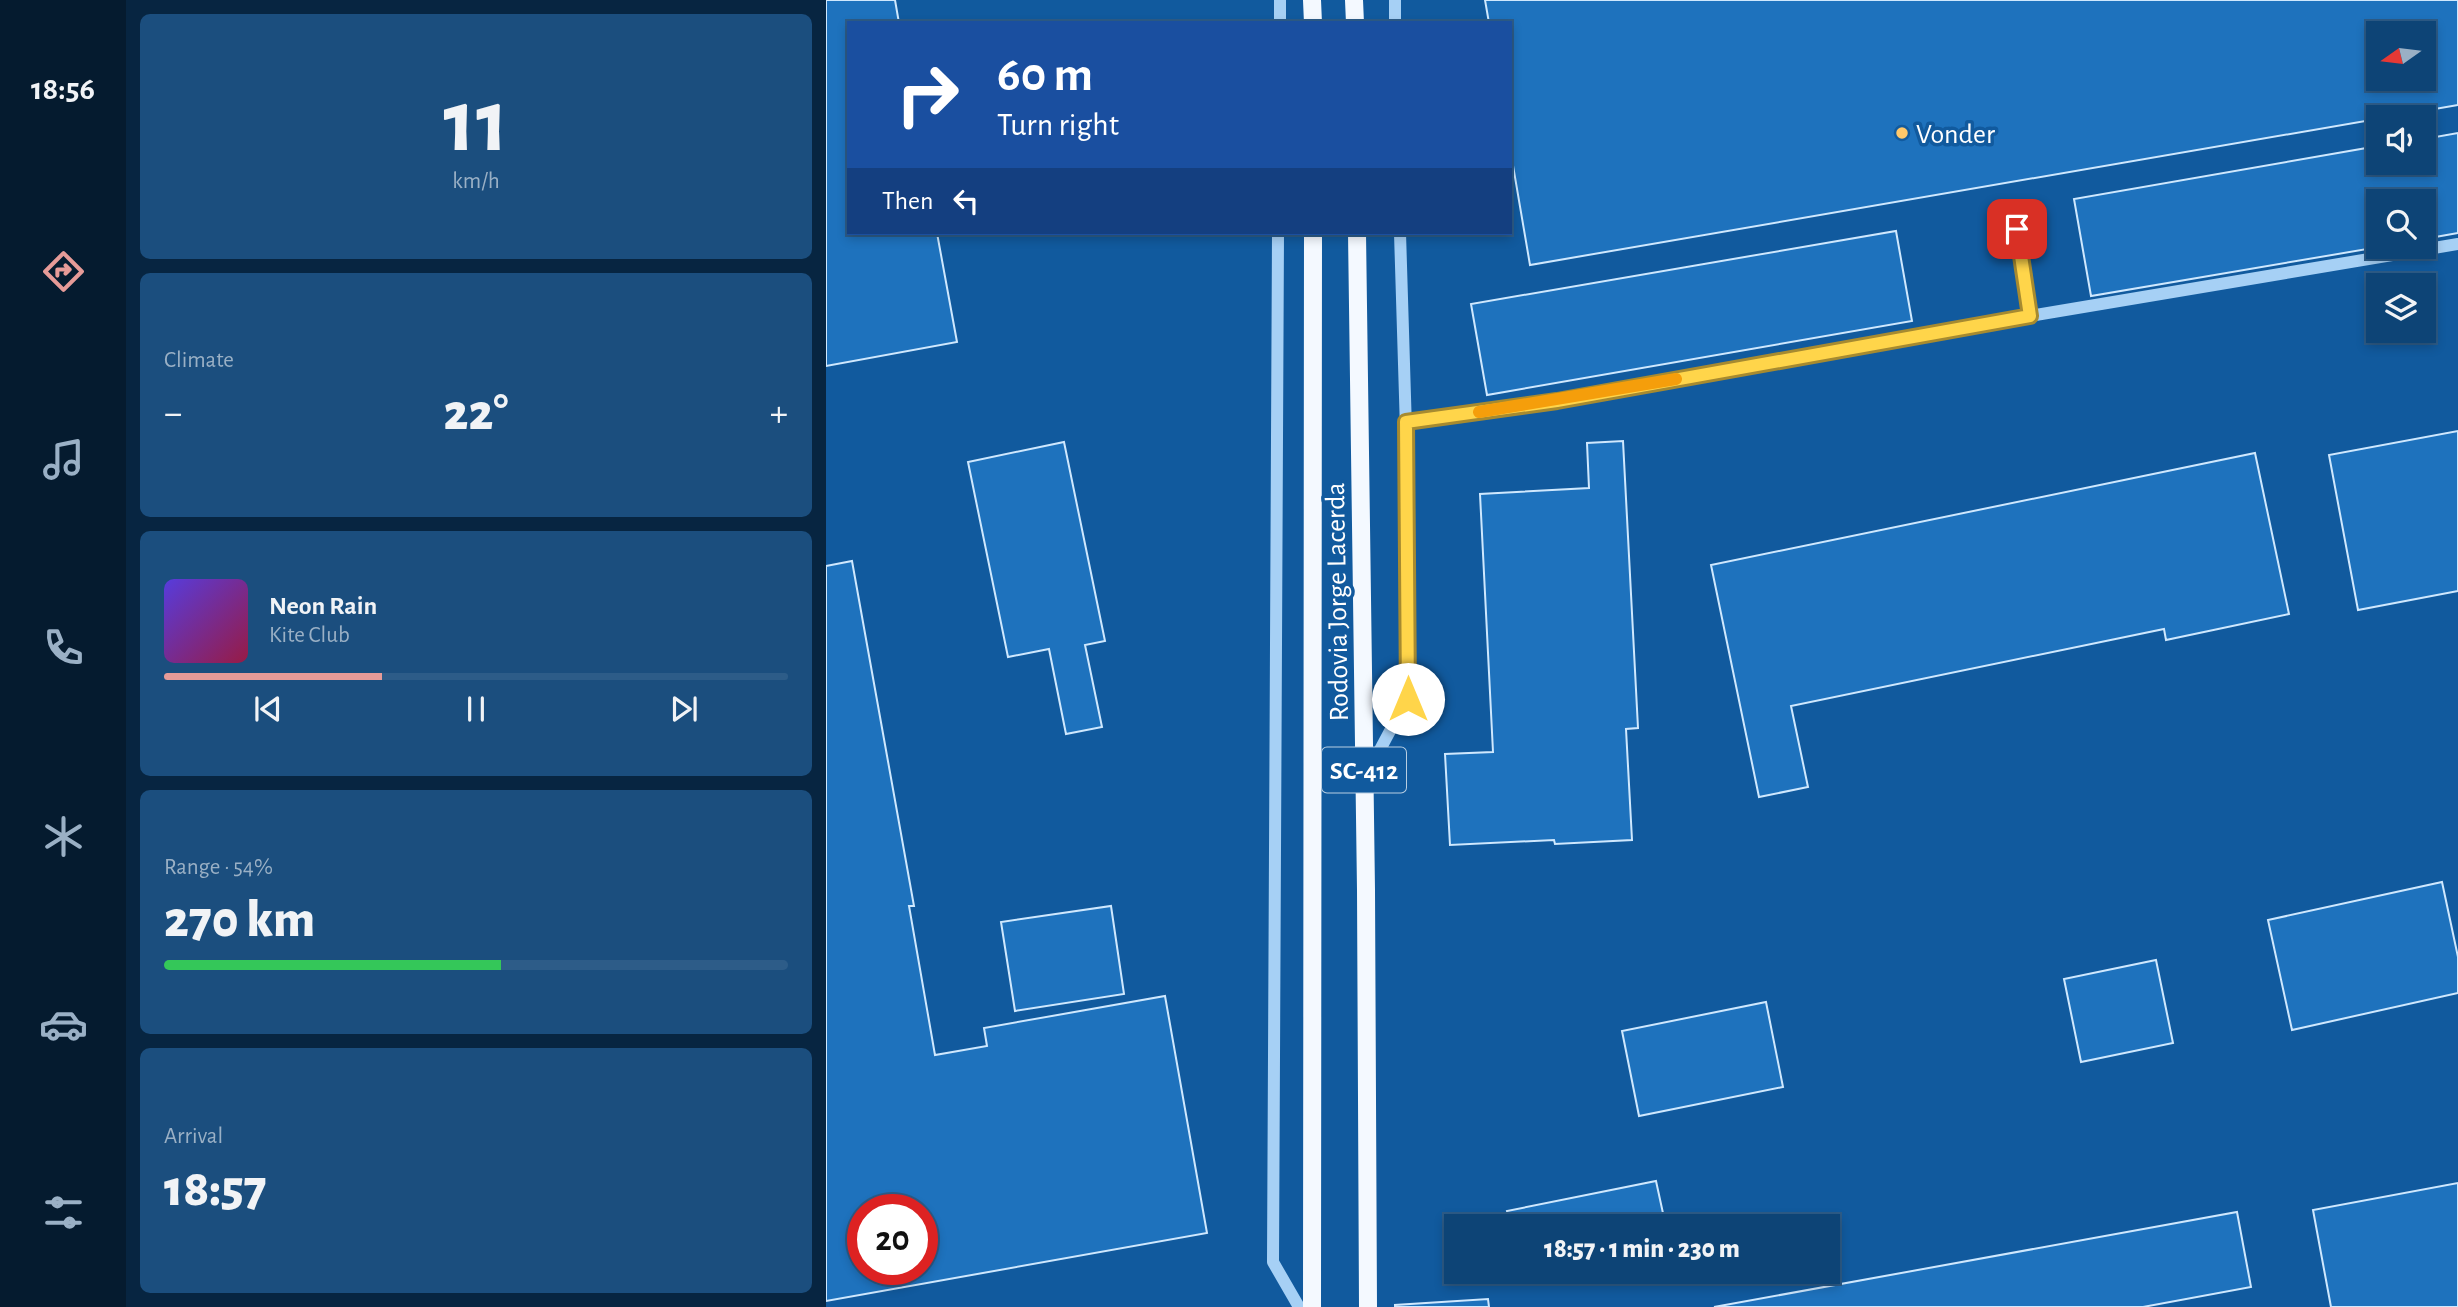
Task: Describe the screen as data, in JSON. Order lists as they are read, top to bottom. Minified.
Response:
{"streets":{"main road":["Rodovia Jorge Lacerda","SC-412"]},"places":["Vonder"],"north":"left","page":{"tabs":"18:56","tile":[["11","km/h"],"Climate",["Range · 54%","270 km"],["Arrival","18:57"]],"turn":["60 m","Turn right"],"then":"Then","heat":["−","22°","+"],"song":["Neon Rain","Kite Club"],"limit":"20","trip":"18:57 · 1 min · 230 m"}}
